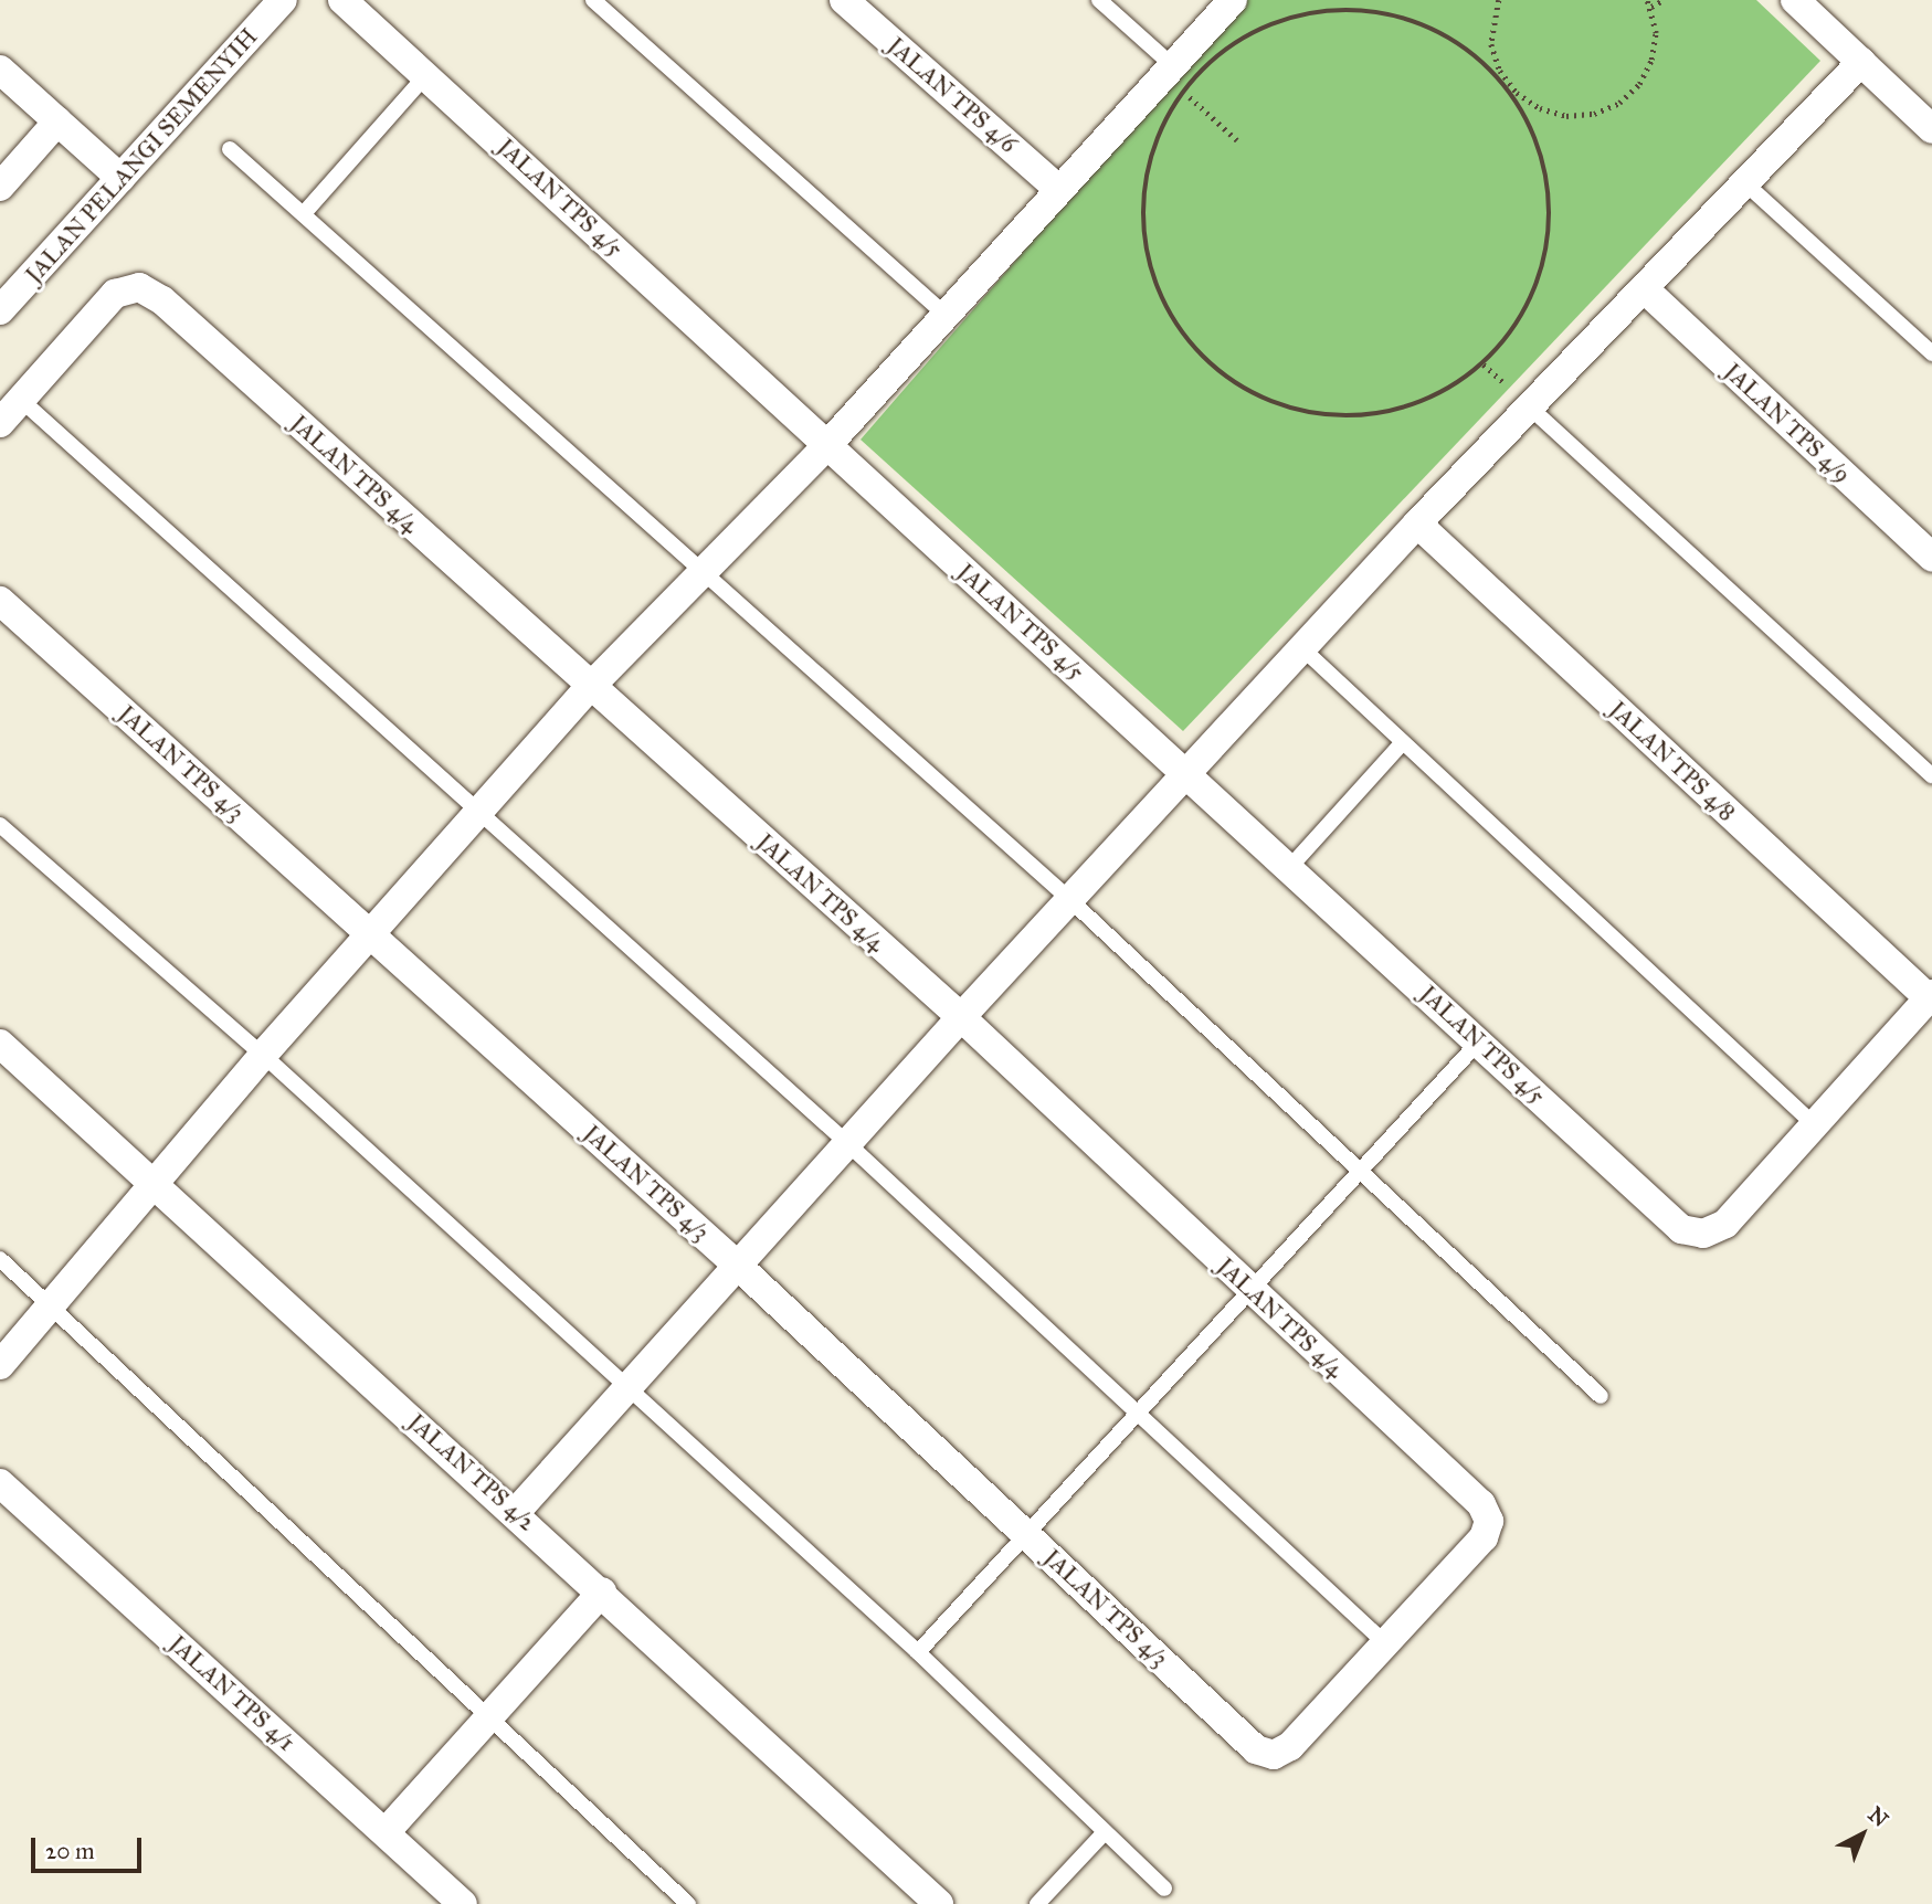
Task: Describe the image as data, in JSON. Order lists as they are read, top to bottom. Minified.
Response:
{"streets":{"street":["JALAN TPS 4/6","JALAN PELANGI SEMENYIH","JALAN TPS 4/5","JALAN TPS 4/9","JALAN TPS 4/4","JALAN TPS 4/8","JALAN TPS 4/3","JALAN TPS 4/2","JALAN TPS 4/1"]},"crossings":[["JALAN TPS 4/4","JALAN TPS 4/3"]],"scale_bar":"20 m","north":"top right"}
